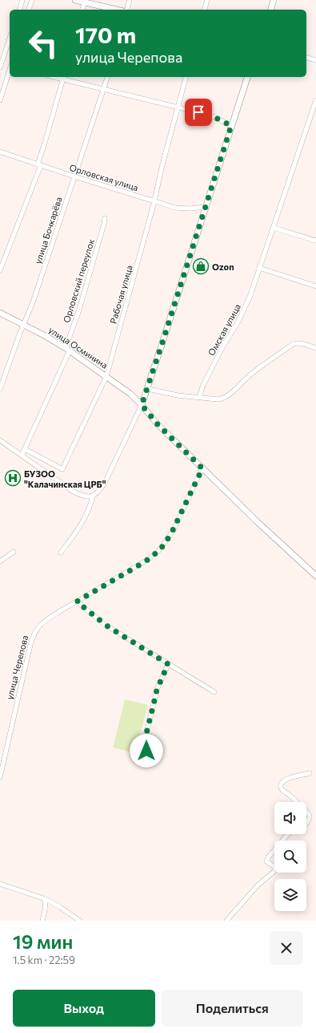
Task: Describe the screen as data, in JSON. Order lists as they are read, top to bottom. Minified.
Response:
{"streets":{"street":["Орловская улица","улица Бочкарёва","Орловский переулок","Рабочая улица","Омская улица","улица Осминина","улица Черепова"]},"crossings":[["Орловская улица","улица Бочкарёва"],["Орловская улица","Рабочая улица"],["улица Бочкарёва","улица Осминина"],["Орловский переулок","Рабочая улица"],["Орловский переулок","улица Осминина"],["Рабочая улица","улица Осминина"],["улица Осминина","улица Черепова"]],"places":{"shop":["Ozon"],"hospital":["БУЗОО \"Калачинская ЦРБ\""]},"page":{"turn":["170 m","улица Черепова"],"heading":["19 мин","1.5 km · 22:59"],"buttons":["Выход","Поделиться"]}}
